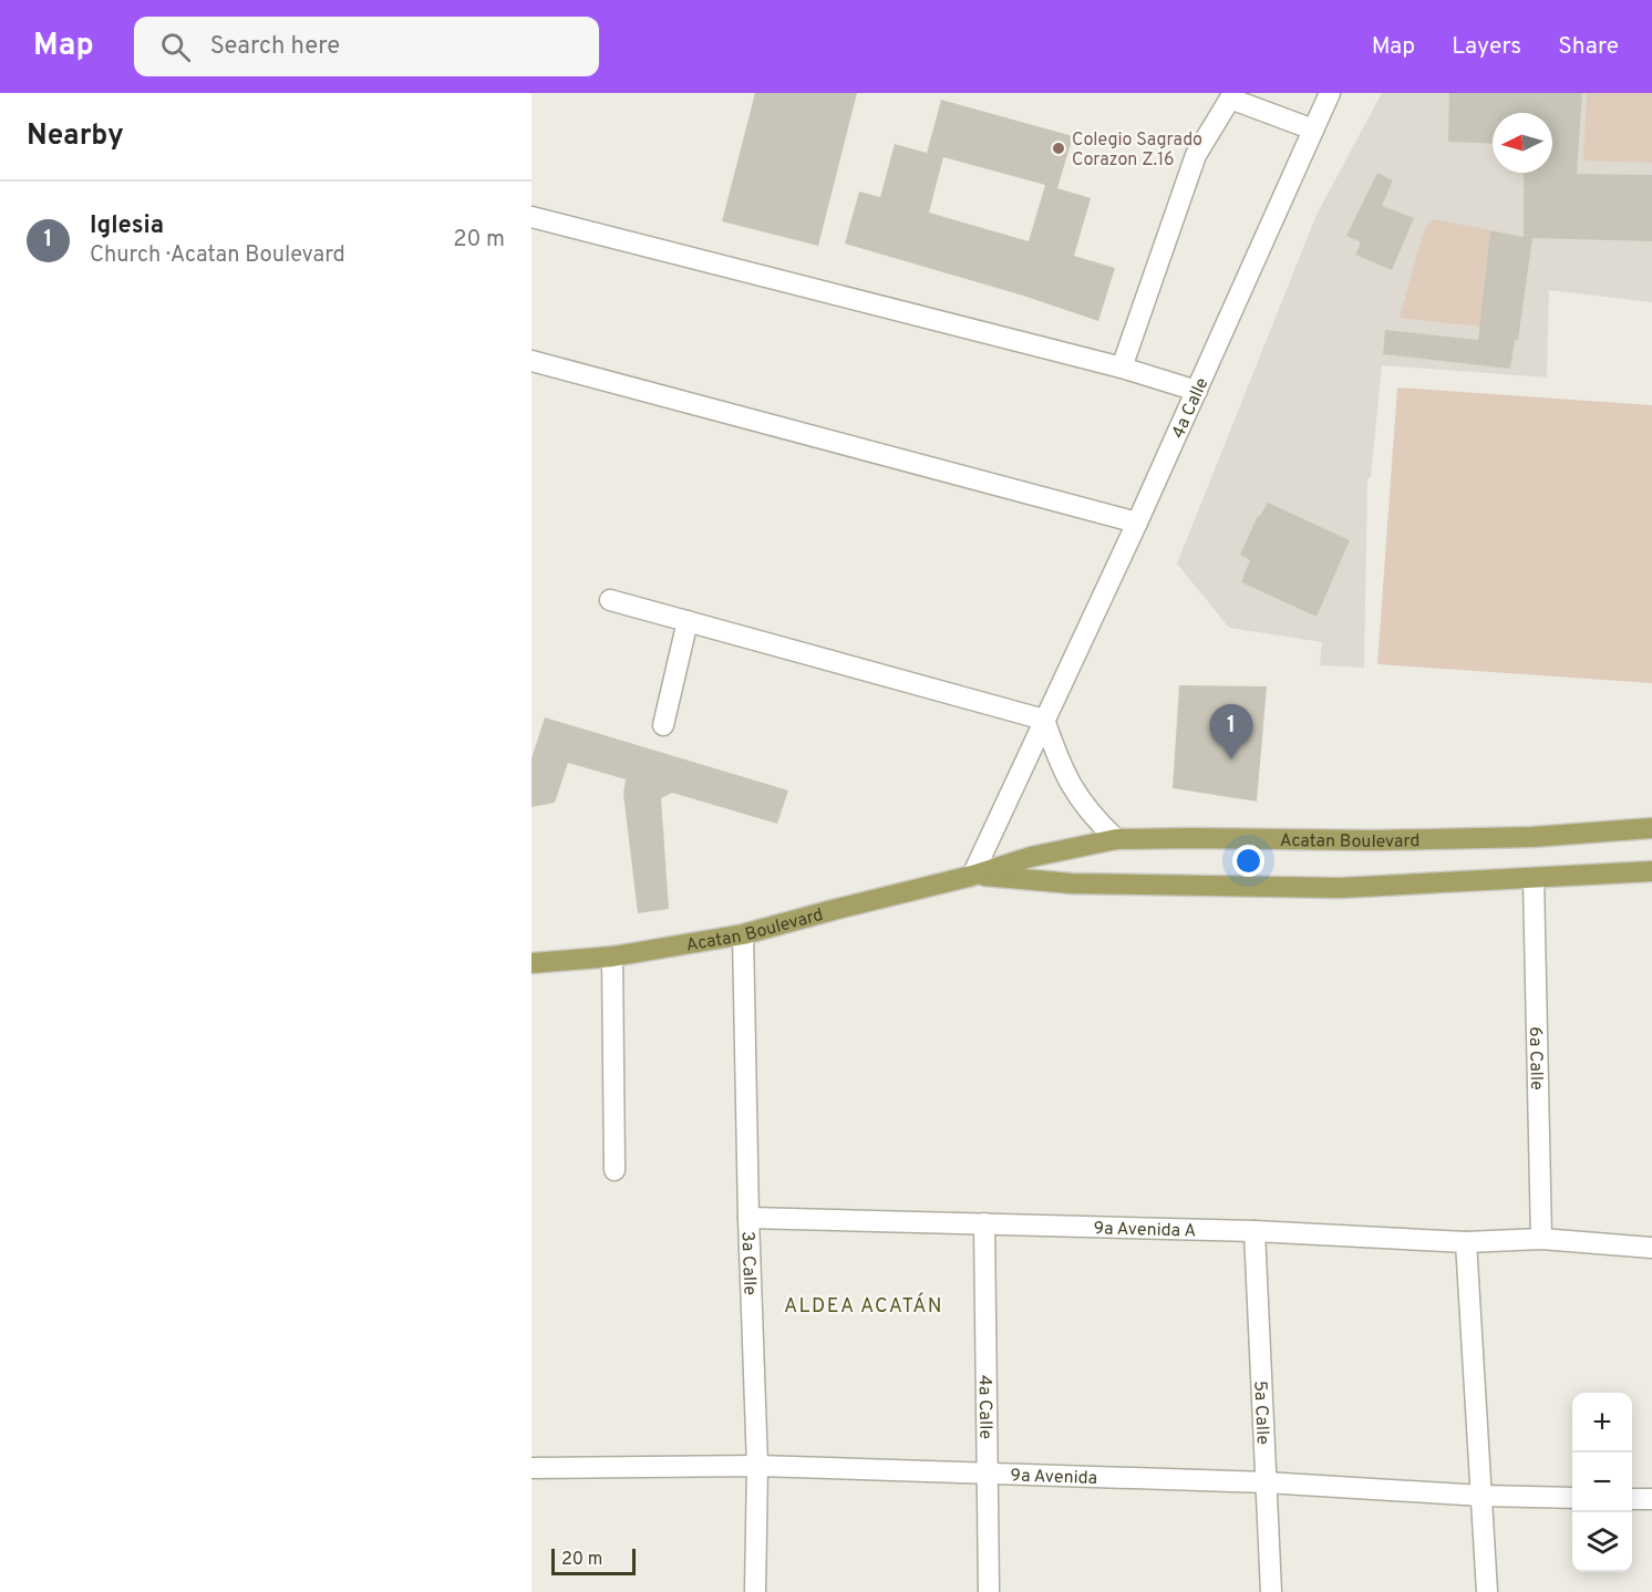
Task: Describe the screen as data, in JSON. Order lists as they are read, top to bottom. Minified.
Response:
{"streets":{"main road":["Acatan Boulevard"],"street":["4a Calle","6a Calle","9a Avenida A","3a Calle","5a Calle","9a Avenida"]},"crossings":[["4a Calle","Acatan Boulevard"],["4a Calle","9a Avenida A"],["4a Calle","9a Avenida"],["Acatan Boulevard","6a Calle"],["Acatan Boulevard","3a Calle"],["6a Calle","9a Avenida A"],["9a Avenida A","3a Calle"],["9a Avenida A","5a Calle"],["3a Calle","9a Avenida"],["5a Calle","9a Avenida"]],"districts":["ALDEA ACATÁN"],"places":["Colegio Sagrado Corazon Z.16"],"scale_bar":"20 m","north":"left","page":{"header":"Map","search":"Search here","nav":["Map","Layers","Share"],"heading":"Nearby","list":[{"mark":"1","name":"Iglesia","note":"Church · Acatan Boulevard","value":"20 m"}],"pins":"1","map_buttons":["+","−"],"scale":"20 m"}}
